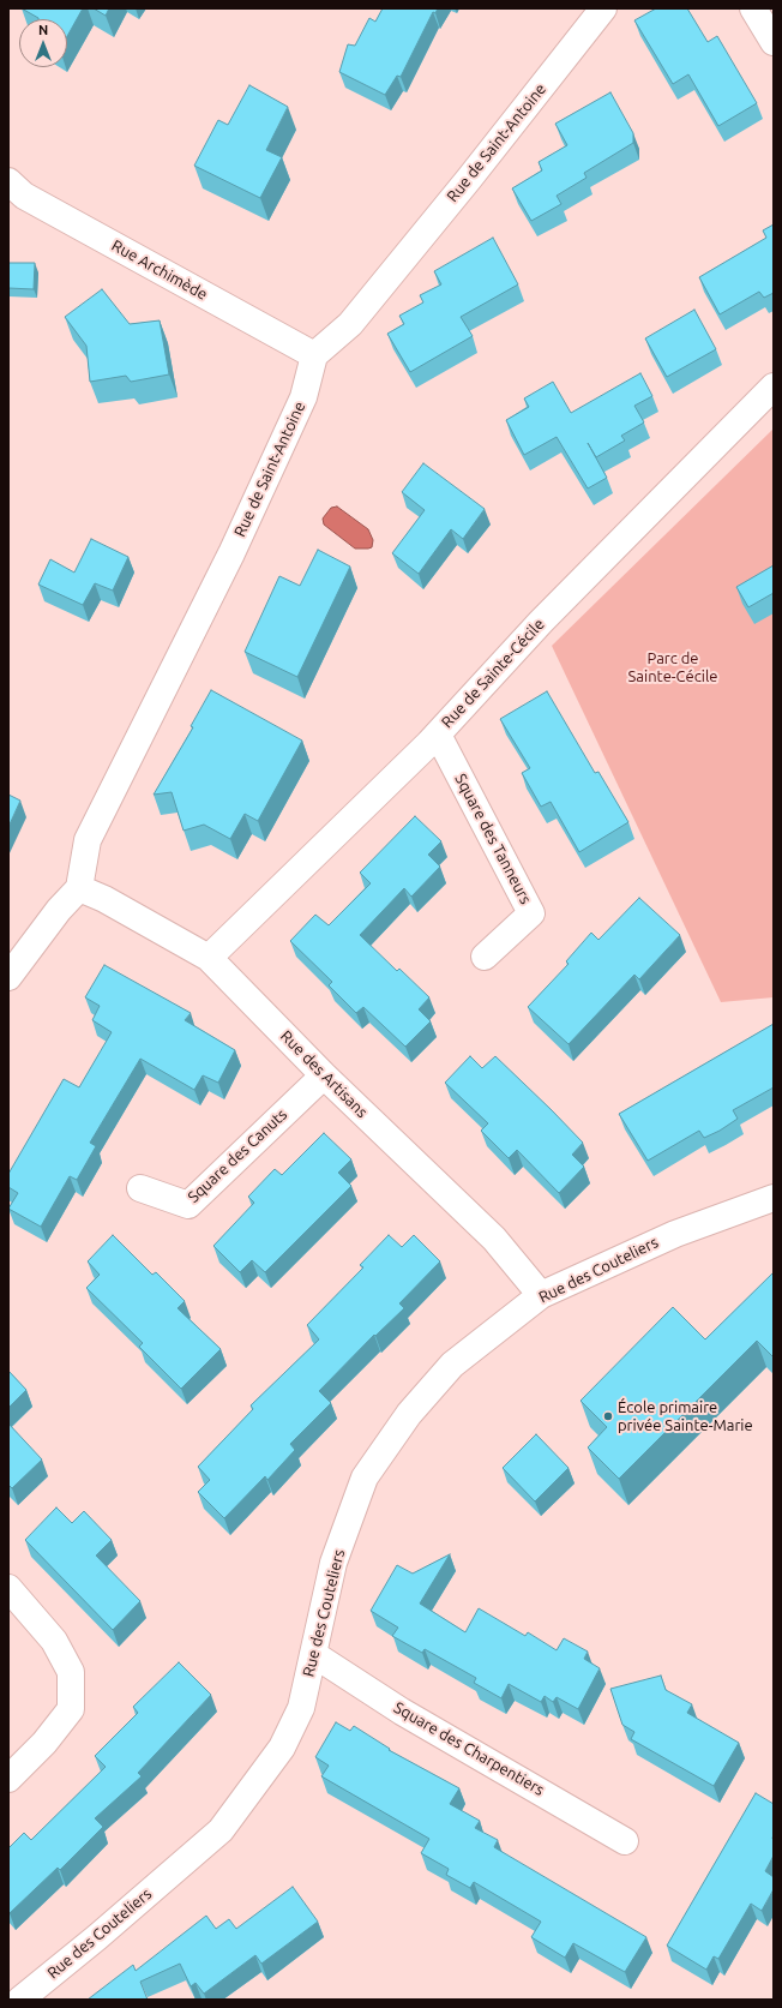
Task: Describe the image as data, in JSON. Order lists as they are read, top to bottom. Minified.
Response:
{"streets":{"street":["Rue de Saint-Antoine","Rue Archimède","Rue de Sainte-Cécile","Square des Tanneurs","Rue des Artisans","Square des Canuts","Rue des Couteliers","Square des Charpentiers"]},"crossings":[["Rue de Saint-Antoine","Rue Archimède"],["Rue de Saint-Antoine","Rue des Artisans"],["Rue de Sainte-Cécile","Square des Tanneurs"],["Rue de Sainte-Cécile","Rue des Artisans"],["Rue des Artisans","Square des Canuts"],["Rue des Artisans","Rue des Couteliers"],["Rue des Couteliers","Square des Charpentiers"]],"parks":["Parc de Sainte-Cécile"],"places":["École primaire privée Sainte-Marie"],"north":"top"}
